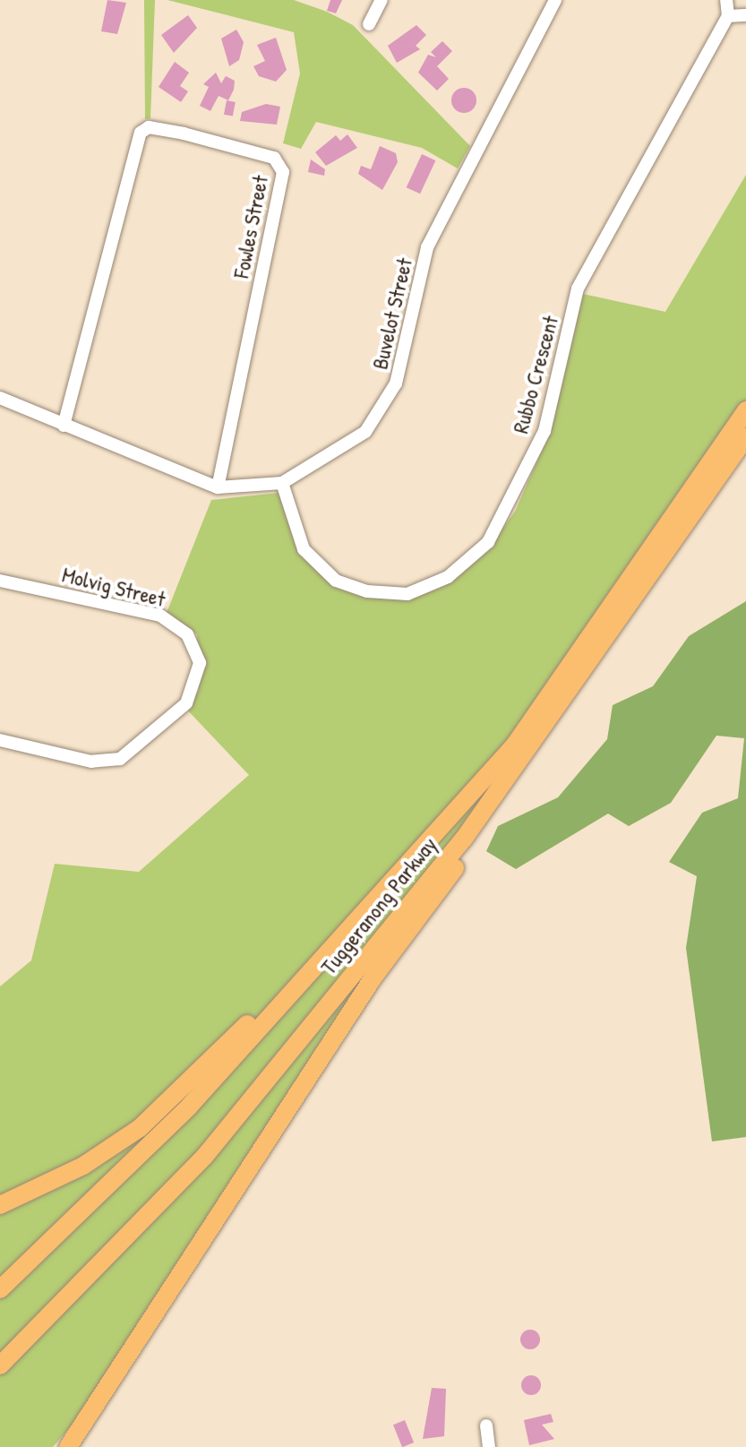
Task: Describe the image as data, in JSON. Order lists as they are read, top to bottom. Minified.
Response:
{"streets":{"highway":["Tuggeranong Parkway"],"street":["Fowles Street","Buvelot Street","Rubbo Crescent","Molvig Street"]},"crossings":[["Fowles Street","Buvelot Street"],["Buvelot Street","Rubbo Crescent"]]}
